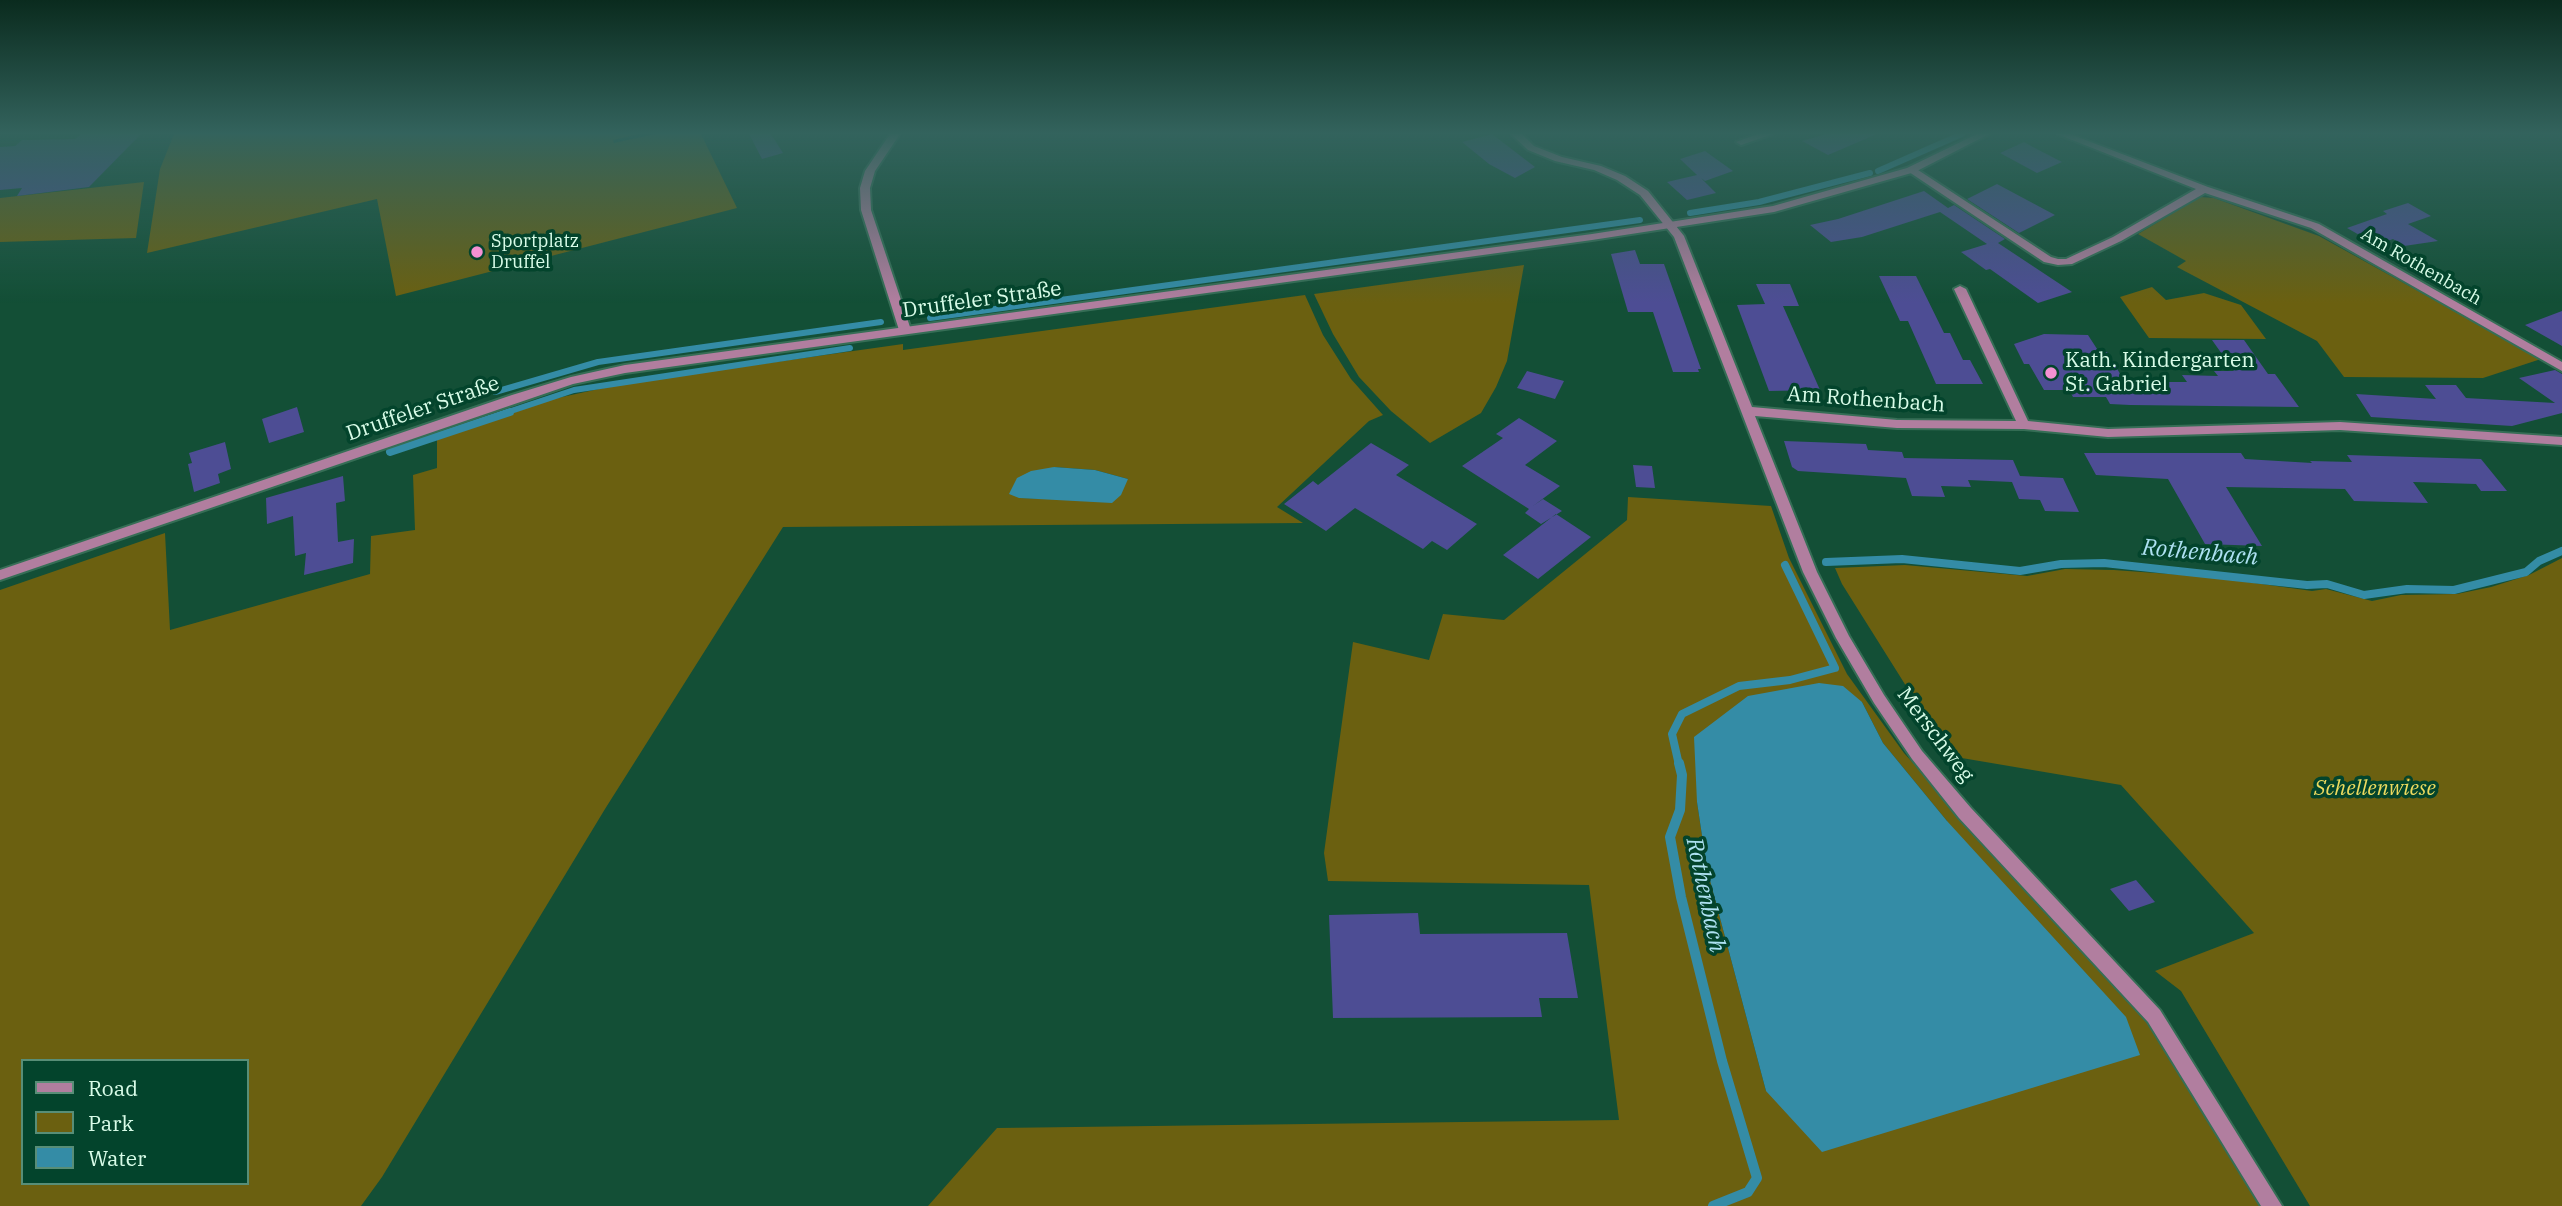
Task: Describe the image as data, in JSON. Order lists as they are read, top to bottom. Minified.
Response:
{"streets":{"street":["Am Rothenbach","Druffeler Straße","Merschweg"]},"crossings":[["Am Rothenbach","Merschweg"],["Druffeler Straße","Merschweg"]],"water":["Rothenbach"],"parks":["Schellenwiese"],"places":["Sportplatz Druffel","Kath. Kindergarten St. Gabriel"],"legend":["Road","Park","Water"]}
